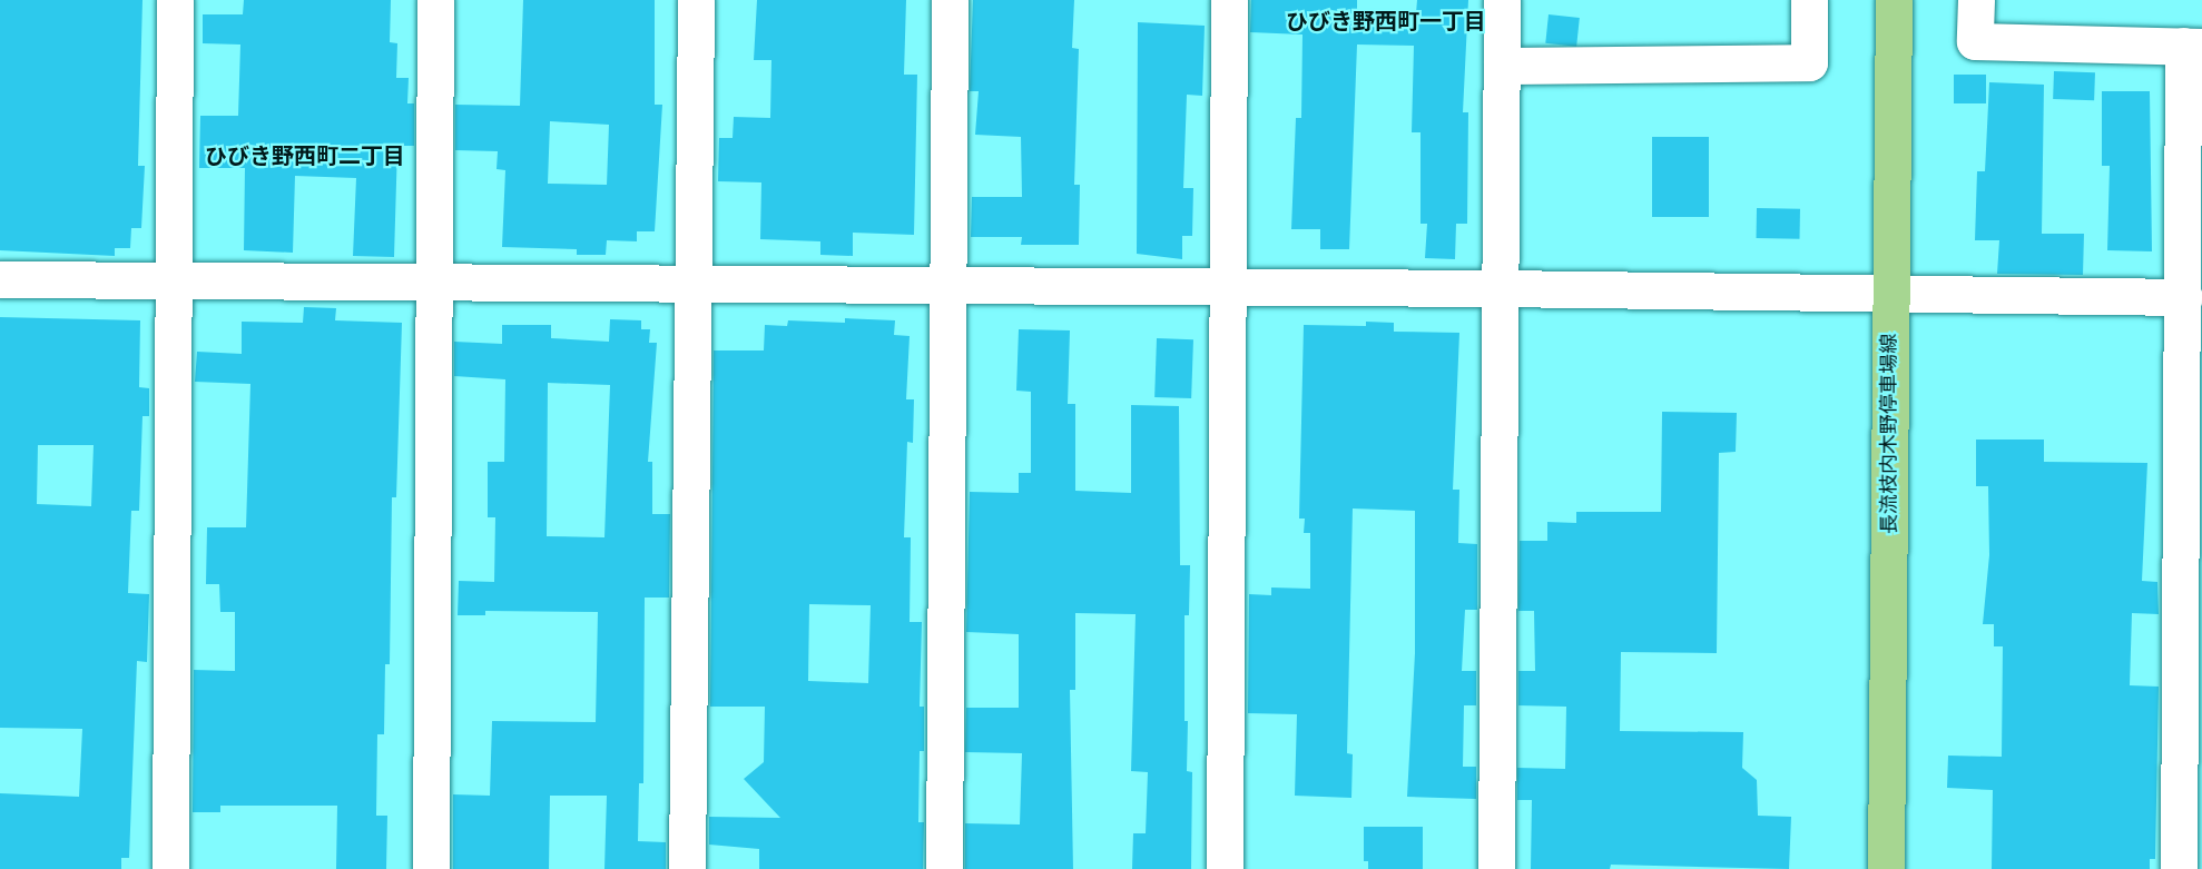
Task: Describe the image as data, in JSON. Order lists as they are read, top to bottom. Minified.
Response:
{"streets":{"main road":["長流枝内木野停車場線"]},"districts":["ひびき野西町一丁目","ひびき野西町二丁目"]}
